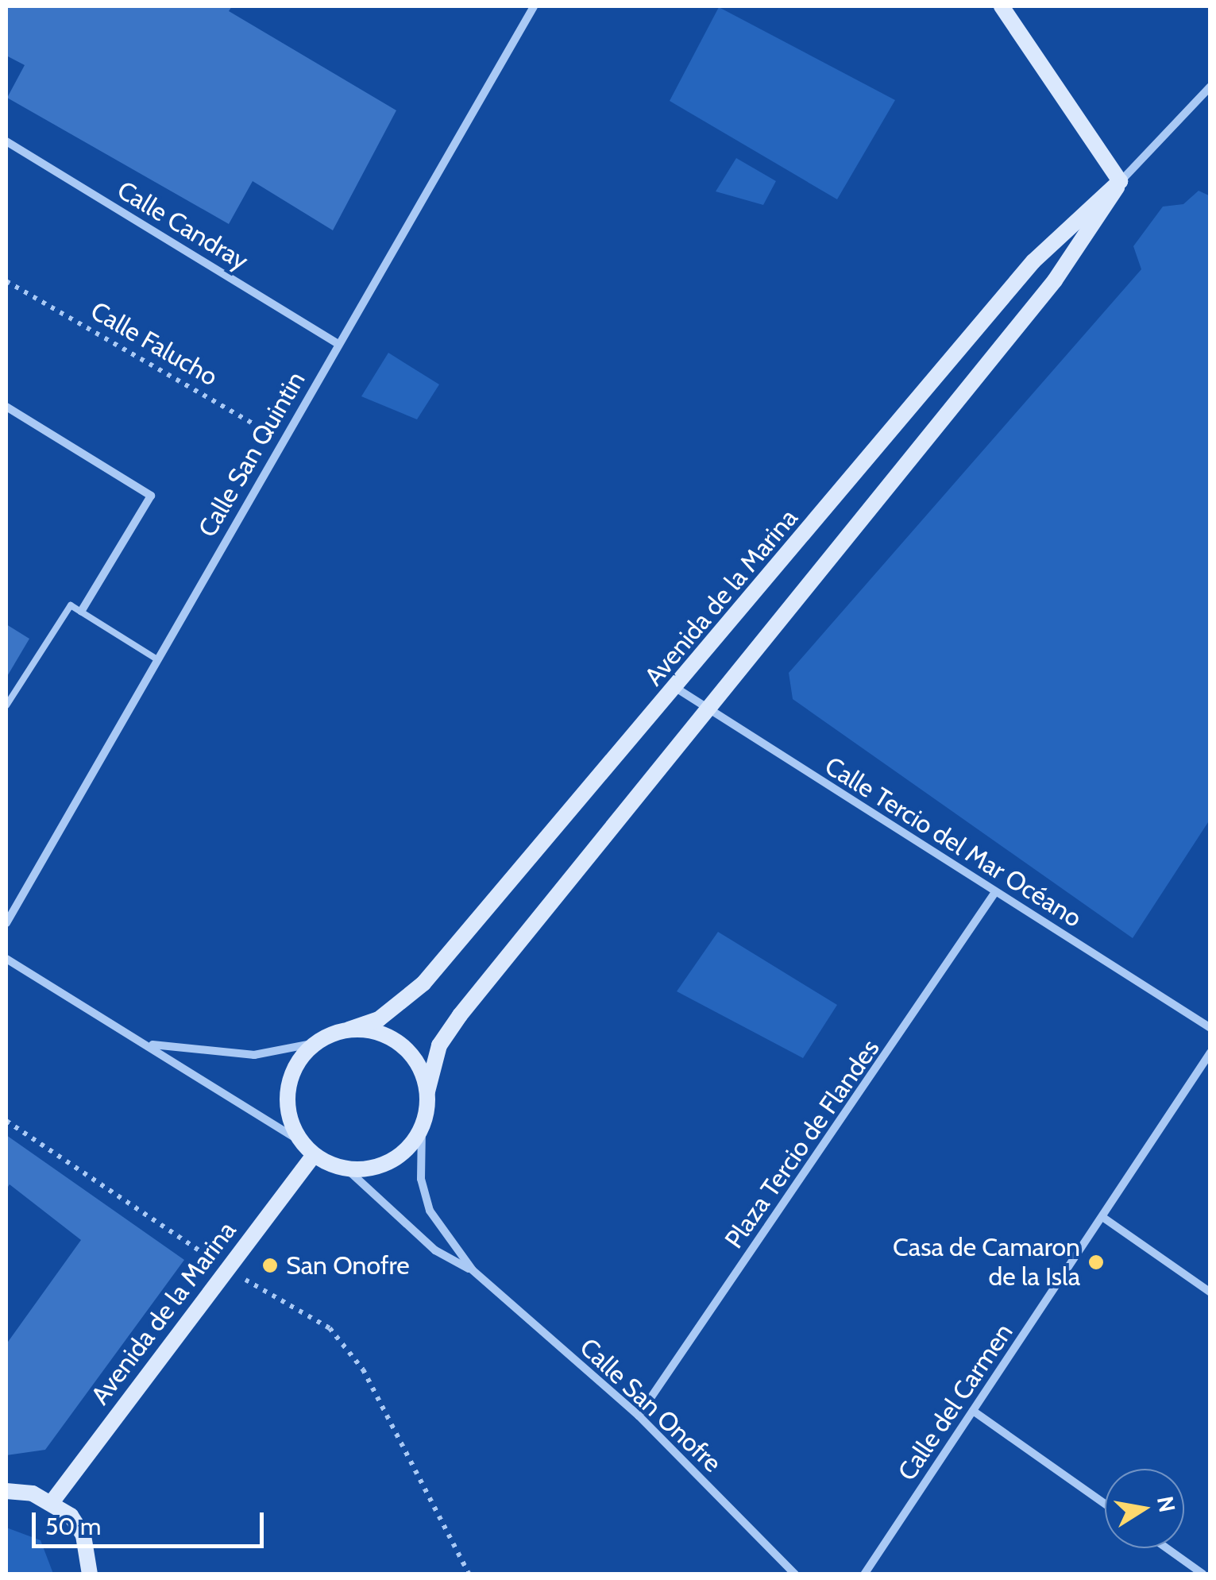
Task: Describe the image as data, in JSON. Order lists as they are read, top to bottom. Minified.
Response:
{"streets":{"street":["Calle Candray","Calle San Quintin","Avenida de la Marina","Calle Tercio del Mar Océano","Plaza Tercio de Flandes","Calle del Carmen","Calle San Onofre"],"path":["Calle Falucho"]},"crossings":[["Calle Candray","Calle San Quintin"],["Calle Falucho","Calle San Quintin"],["Avenida de la Marina","Calle Tercio del Mar Océano"],["Calle Tercio del Mar Océano","Plaza Tercio de Flandes"],["Plaza Tercio de Flandes","Calle San Onofre"]],"places":["Casa de Camaron de la Isla","San Onofre"],"scale_bar":"50 m","north":"right"}
